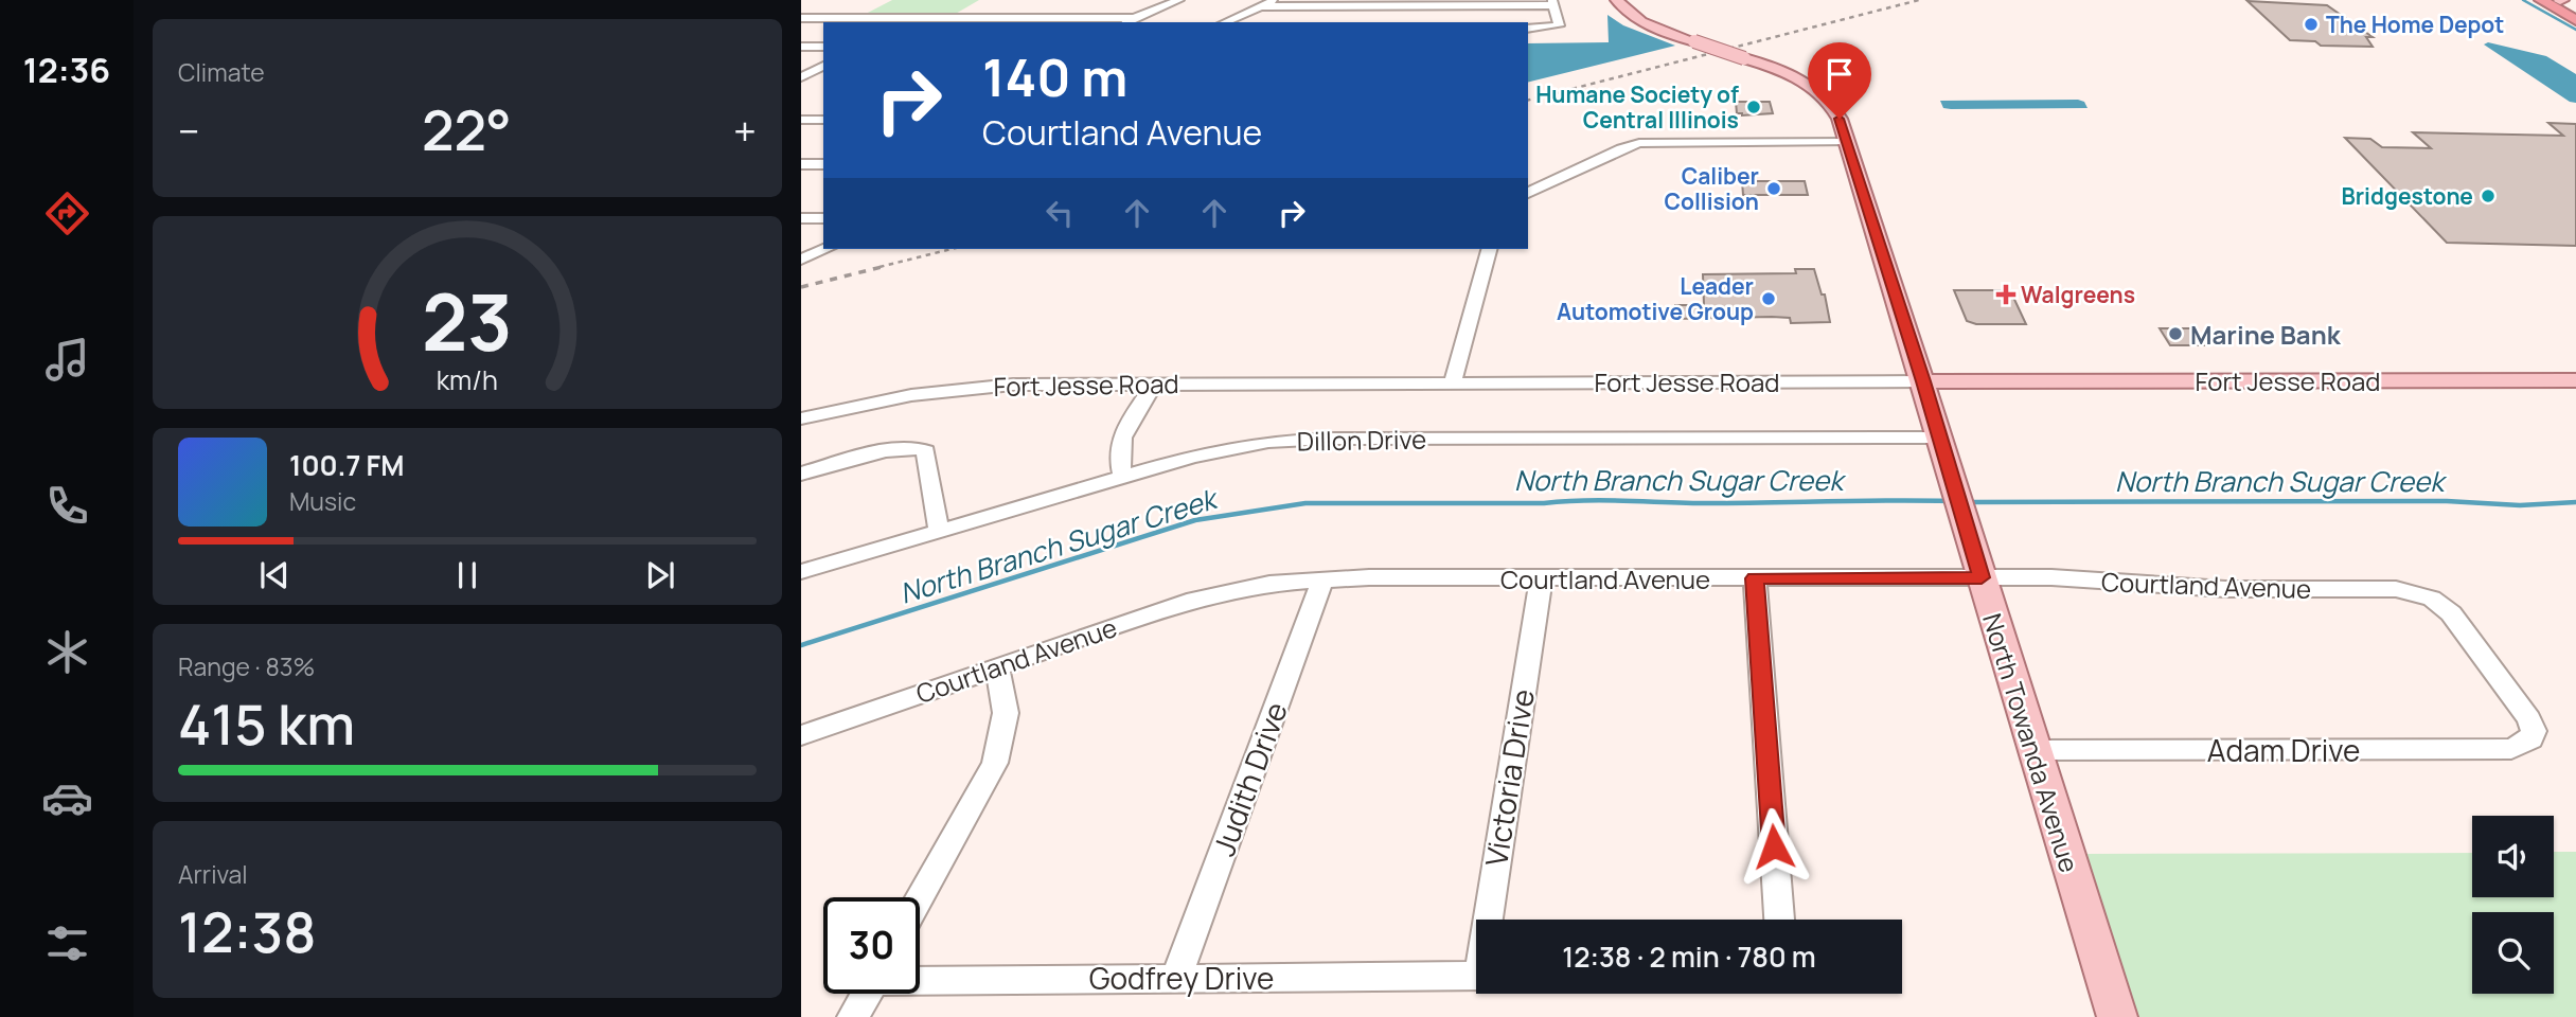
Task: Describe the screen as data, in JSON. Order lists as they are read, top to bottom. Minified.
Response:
{"streets":{"main road":["Fort Jesse Road","North Towanda Avenue"],"street":["Dillon Drive","Courtland Avenue","Adam Drive","Victoria Drive","Judith Drive","Godfrey Drive"]},"crossings":[["Fort Jesse Road","North Towanda Avenue"],["Dillon Drive","North Towanda Avenue"],["Courtland Avenue","North Towanda Avenue"],["Courtland Avenue","Adam Drive"],["Courtland Avenue","Victoria Drive"],["Courtland Avenue","Judith Drive"],["North Towanda Avenue","Adam Drive"],["Judith Drive","Godfrey Drive"]],"water":["North Branch Sugar Creek"],"places":{"other":["The Home Depot","Humane Society of Central Illinois","Caliber Collision","Bridgestone","Leader Automotive Group","Marine Bank"],"health":["Walgreens"]},"page":{"tabs":"12:36","tile":["Climate",["Range · 83%","415 km"],["Arrival","12:38"]],"turn":["140 m","Courtland Avenue"],"heat":["−","22°","+"],"song":["100.7 FM","Music"],"limit":"30","trip":"12:38 · 2 min · 780 m","gauge":["23","km/h"]}}
